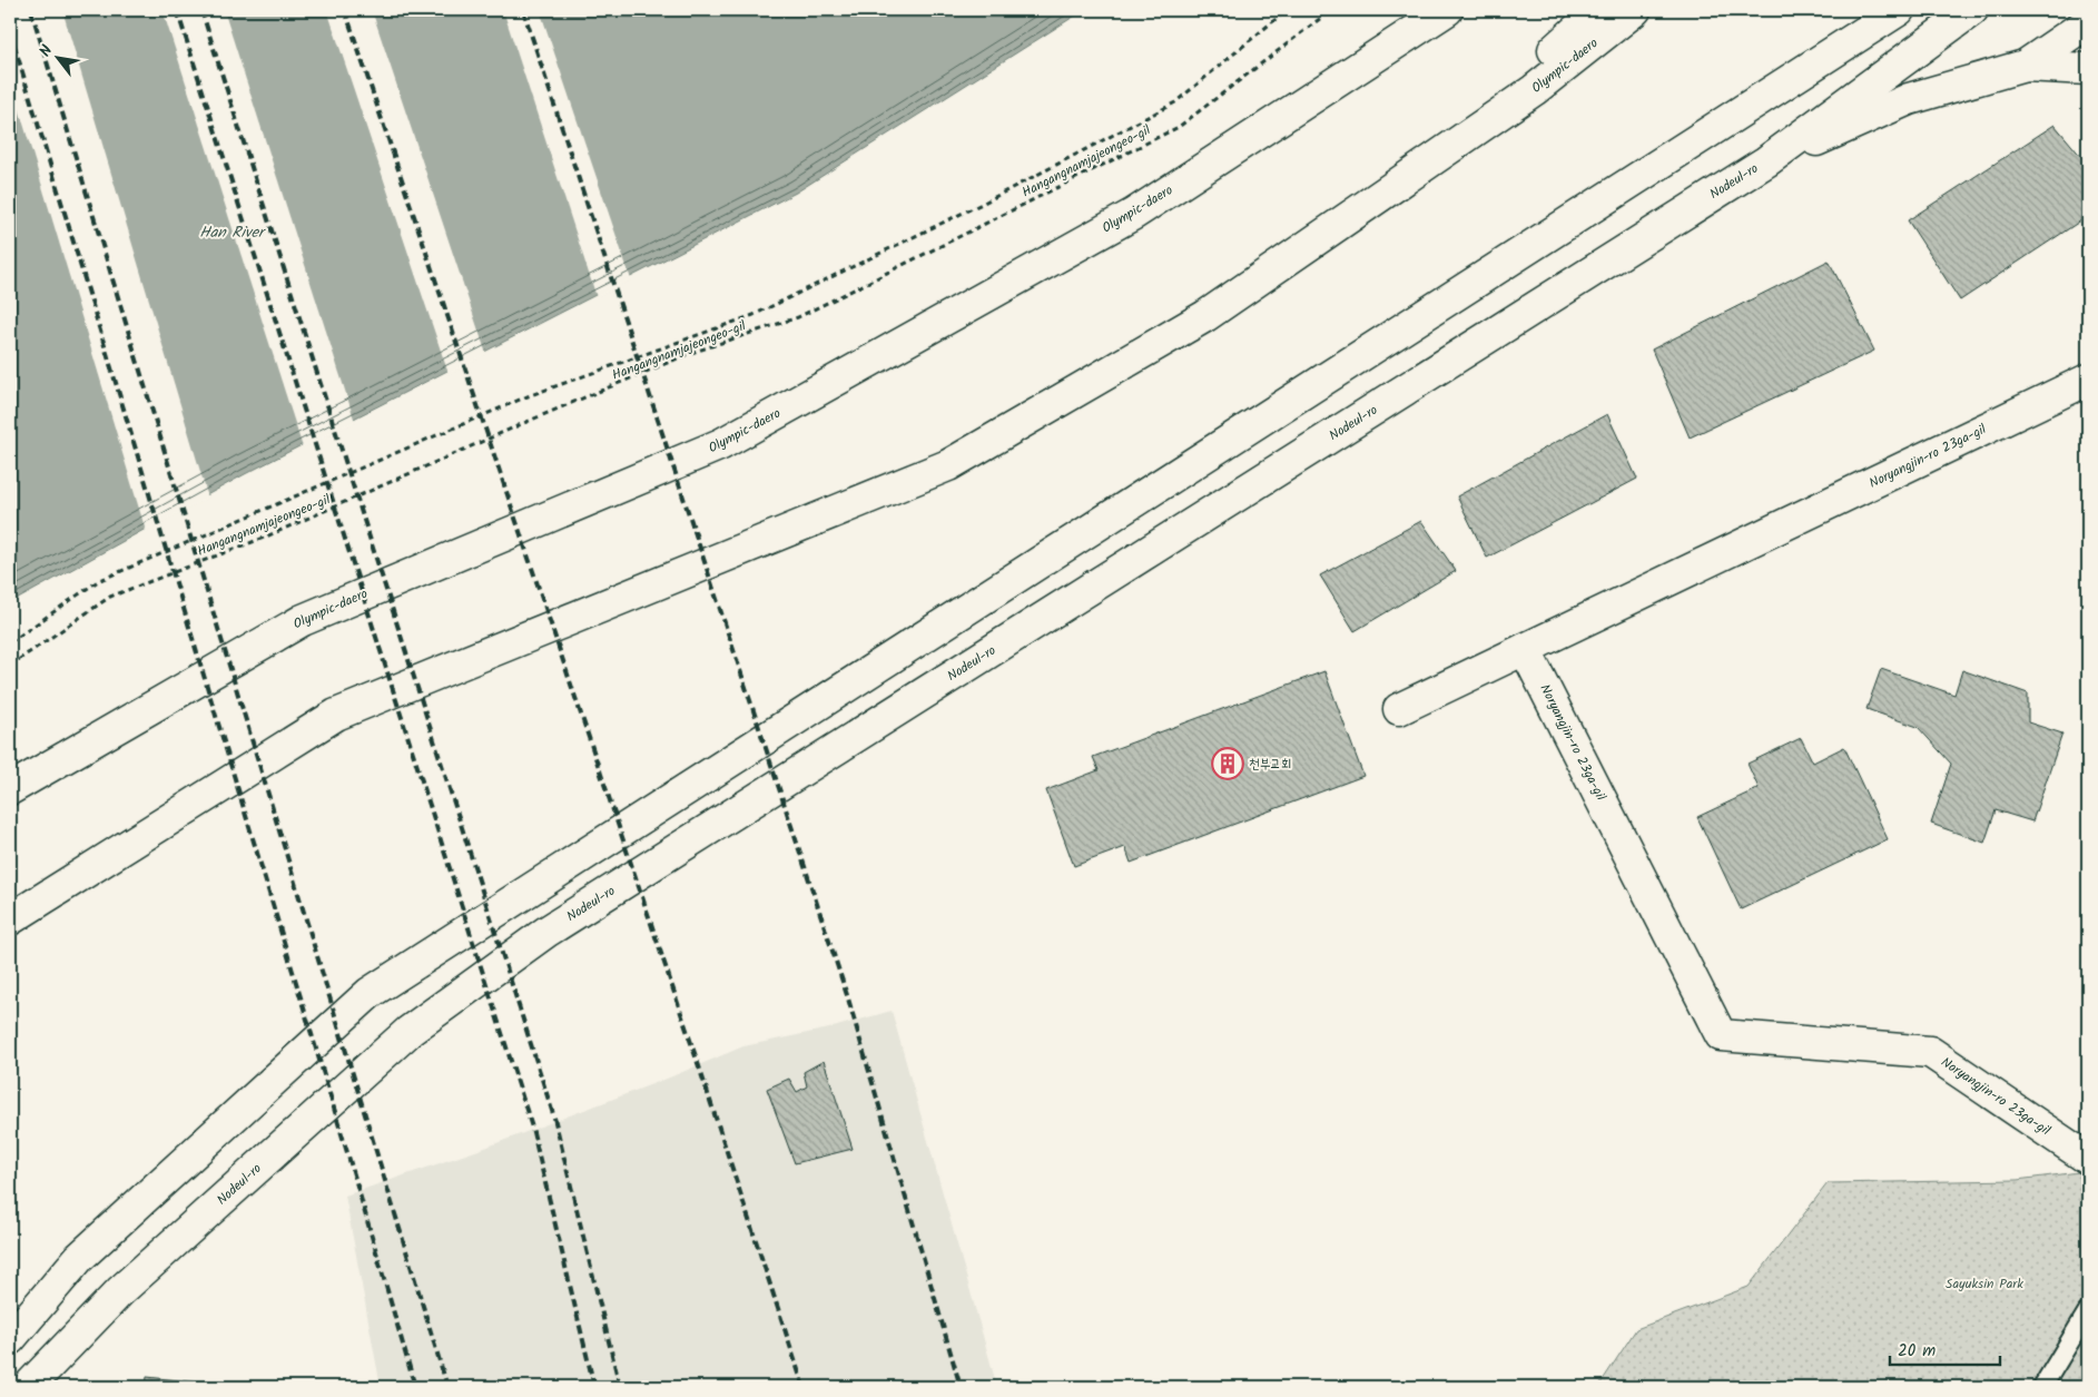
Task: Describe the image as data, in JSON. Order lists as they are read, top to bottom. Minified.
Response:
{"streets":{"main road":["Olympic-daero","Nodeul-ro","Noryangjin-ro 23ga-gil"],"path":["Hangangnamjajeongeo-gil"]},"water":["Han River"],"parks":["Sayuksin Park"],"places":{"building":["천부교회"]},"scale_bar":"20 m","north":"top left"}
